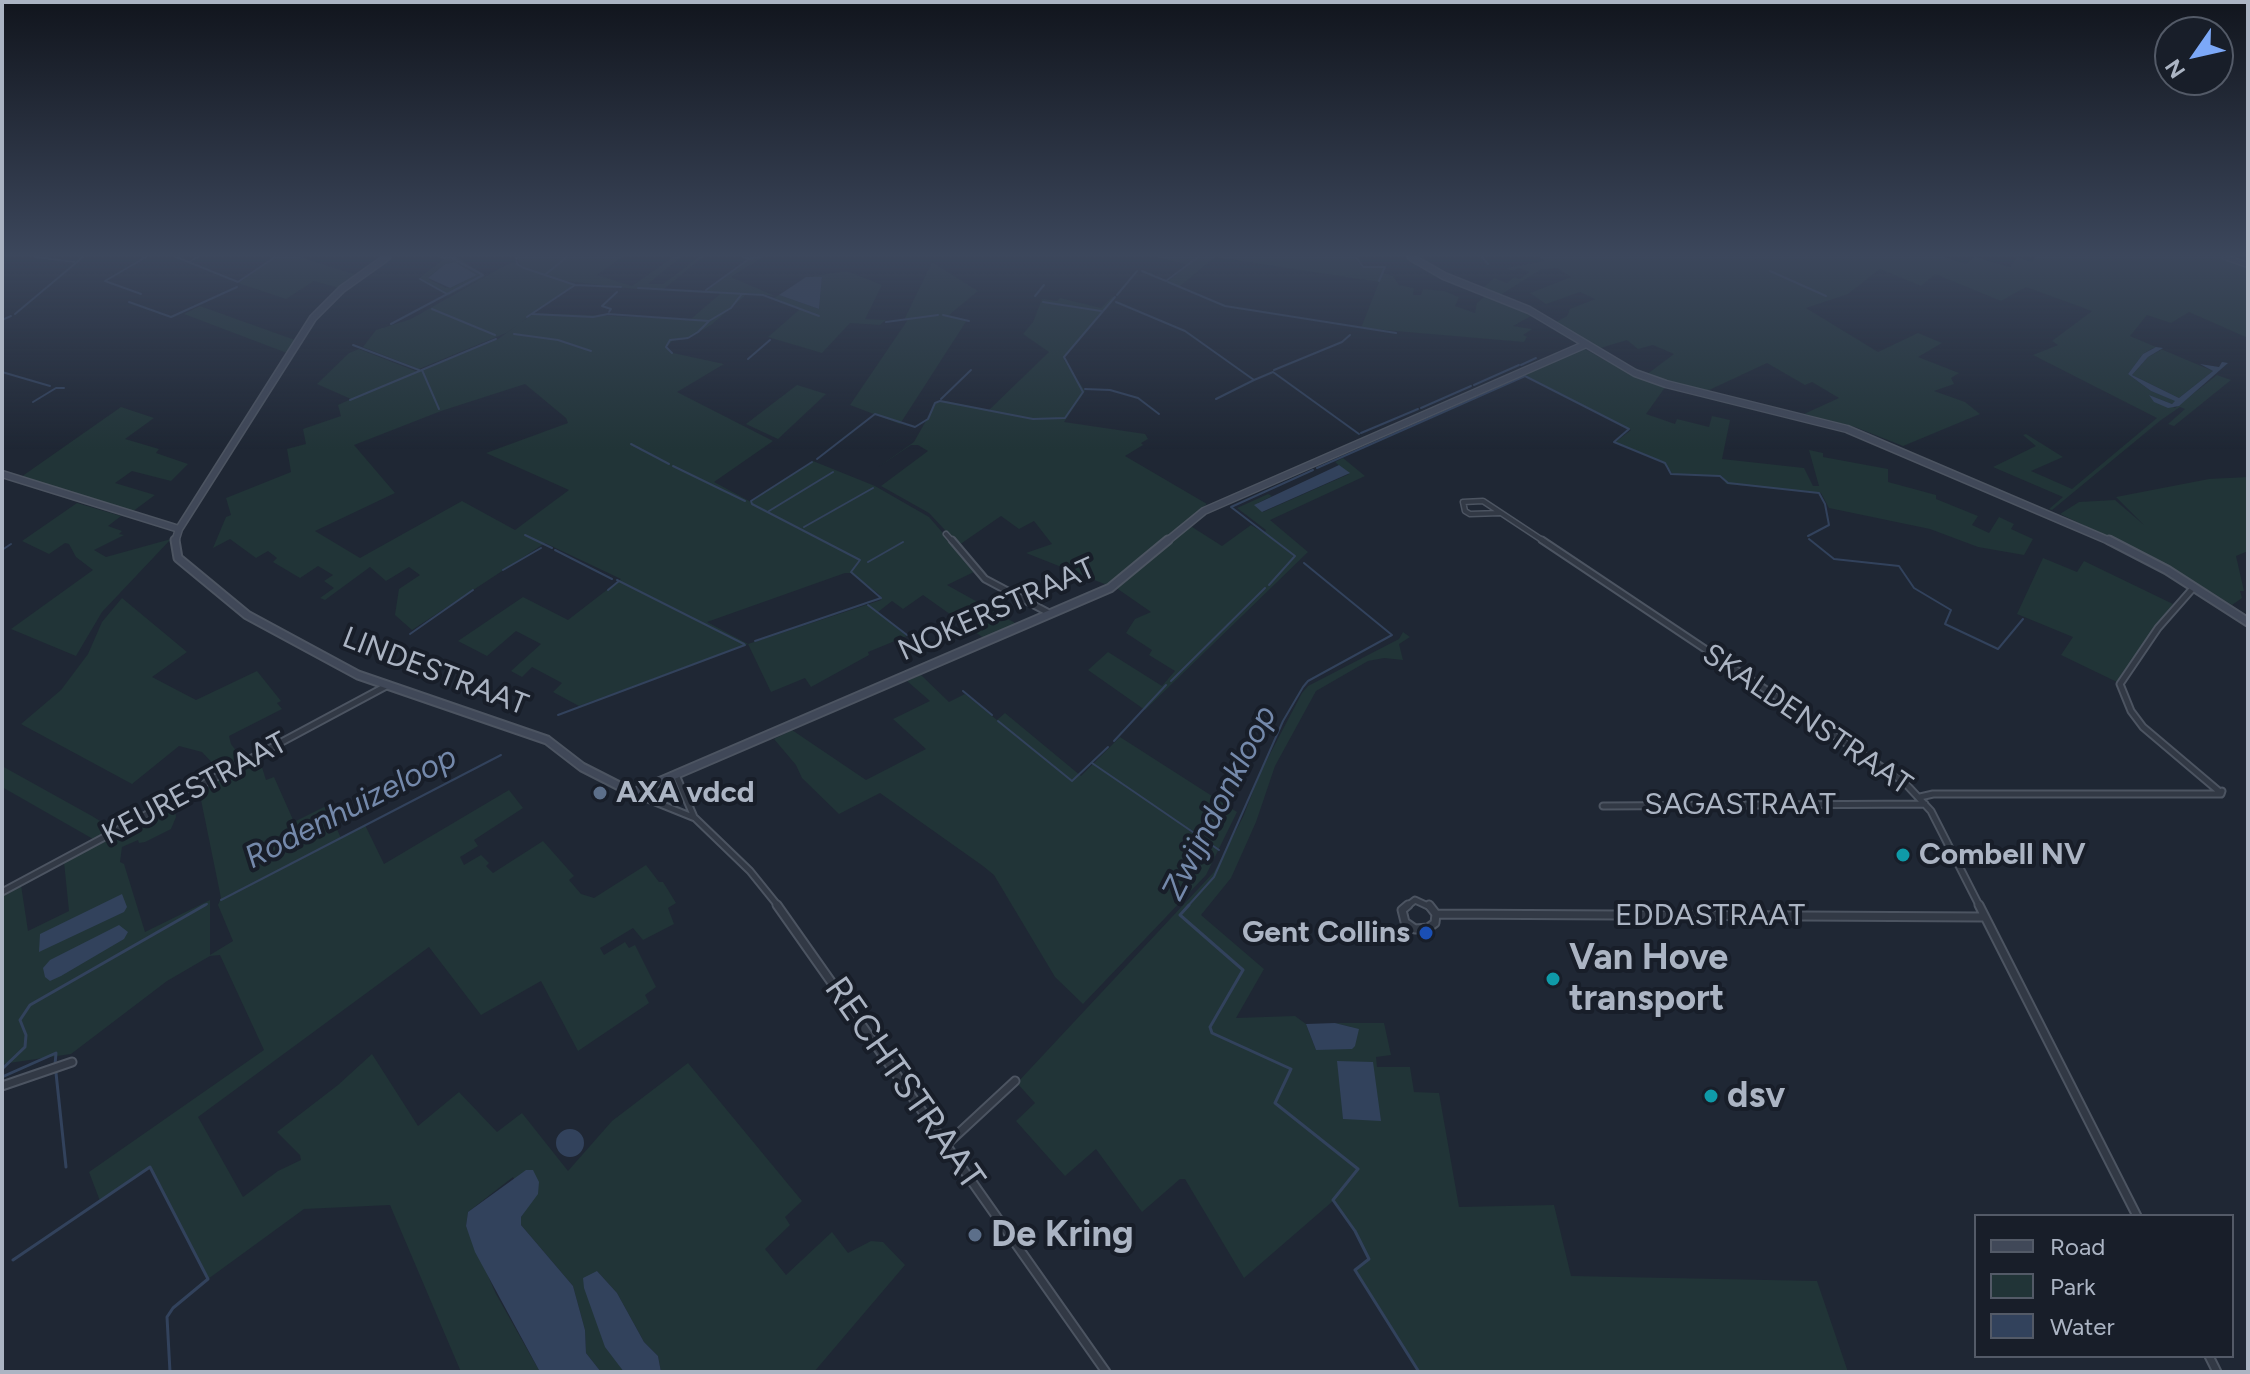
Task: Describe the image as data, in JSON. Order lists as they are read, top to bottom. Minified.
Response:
{"streets":{"street":["NOKERSTRAAT","LINDESTRAAT","SKALDENSTRAAT","KEURESTRAAT","SAGASTRAAT","EDDASTRAAT","RECHTSTRAAT"]},"crossings":[["NOKERSTRAAT","LINDESTRAAT"],["LINDESTRAAT","KEURESTRAAT"],["SKALDENSTRAAT","SAGASTRAAT"],["SKALDENSTRAAT","EDDASTRAAT"]],"water":["Zwijndonkloop","Rodenhuizeloop"],"places":["AXA vdcd","Combell NV","Gent Collins","Van Hove transport","dsv","De Kring"],"legend":["Road","Park","Water"],"north":"bottom left"}
